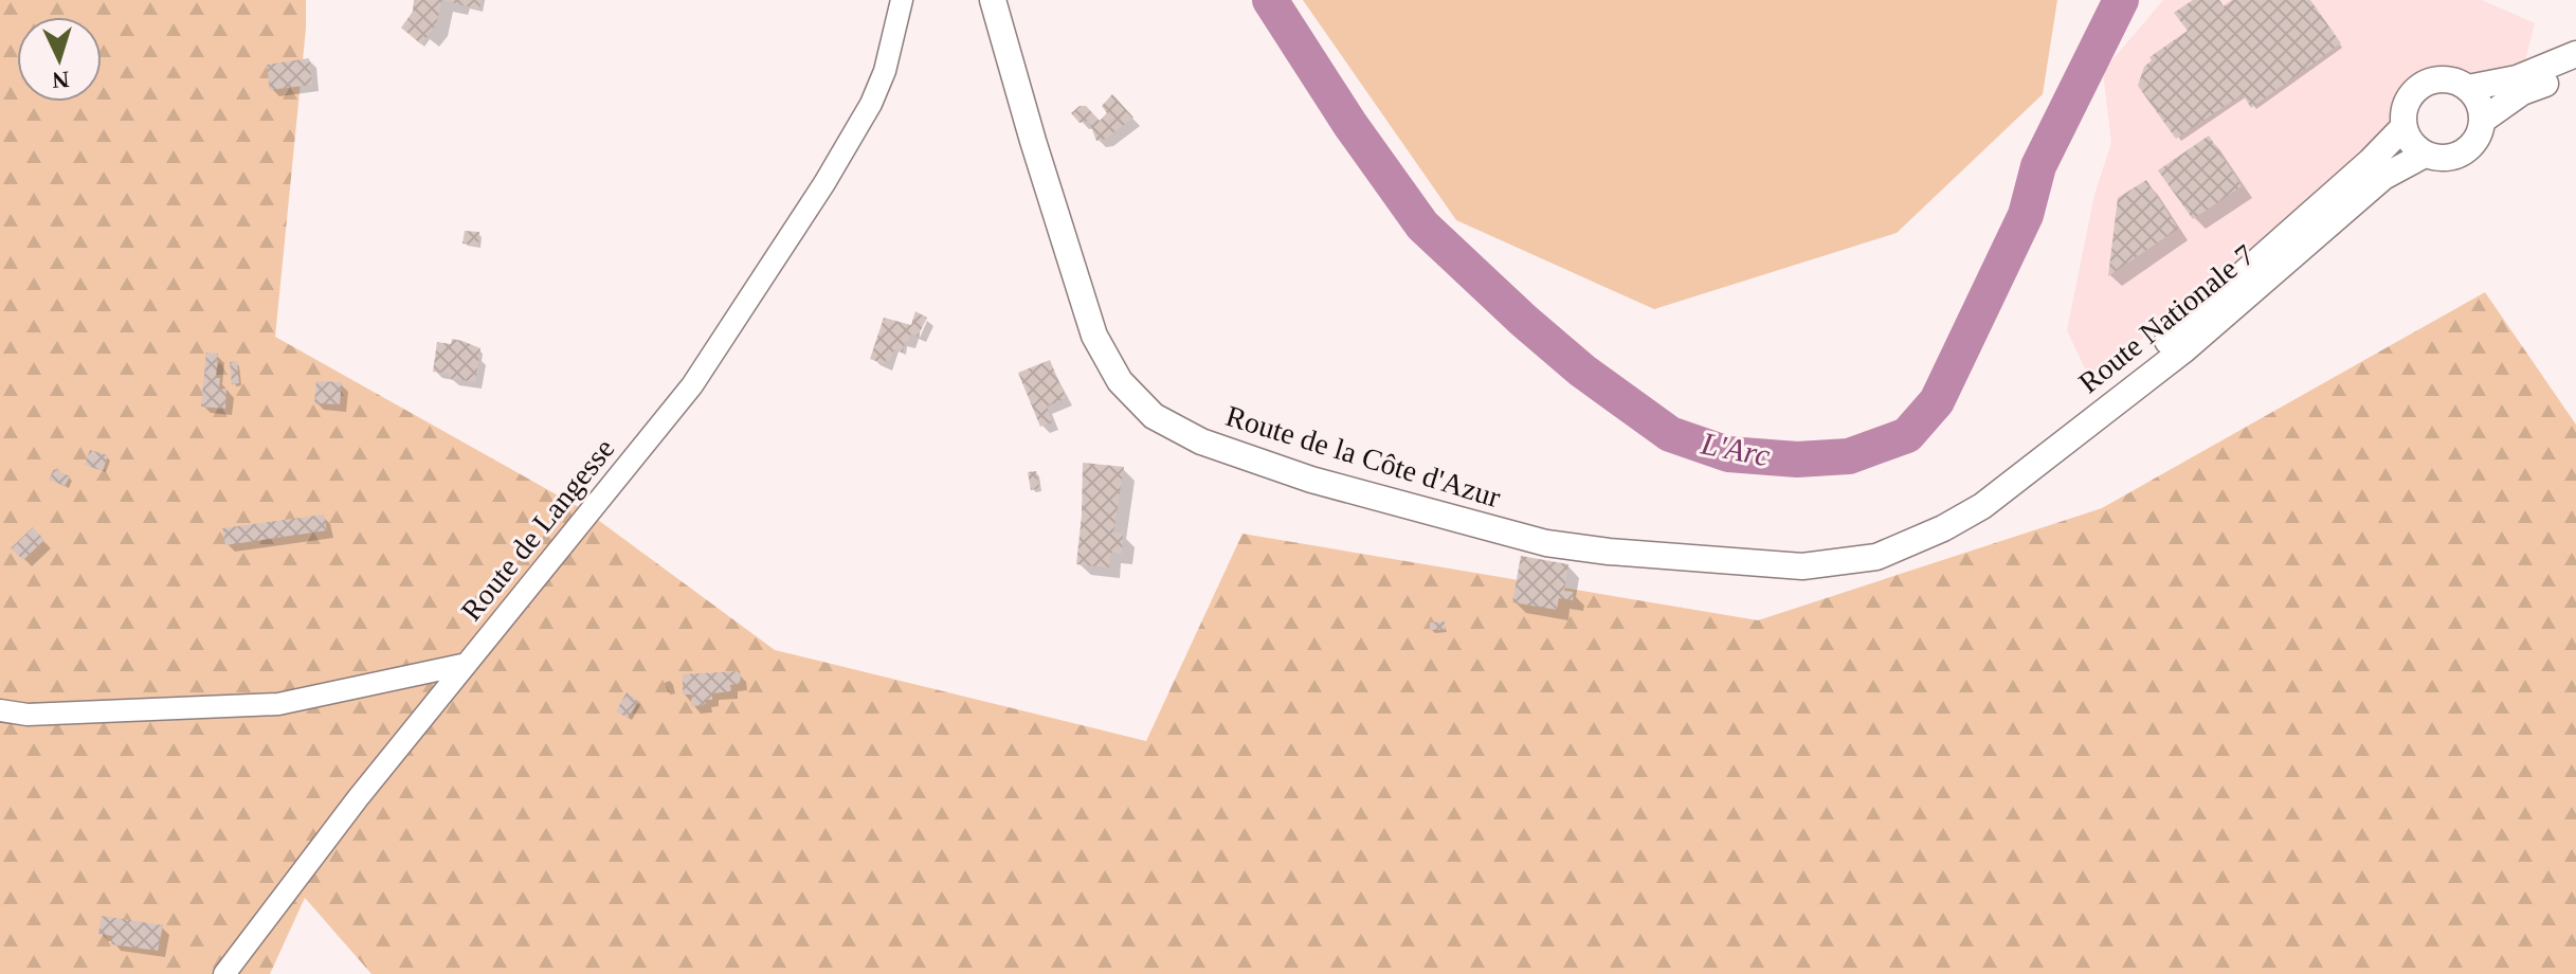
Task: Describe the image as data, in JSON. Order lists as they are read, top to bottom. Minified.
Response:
{"streets":{"main road":["Route Nationale 7","Route de la Côte d'Azur"],"street":["Route de Langesse"]},"crossings":[["Route Nationale 7","Route de la Côte d'Azur"]],"water":["L'Arc"],"north":"bottom"}
